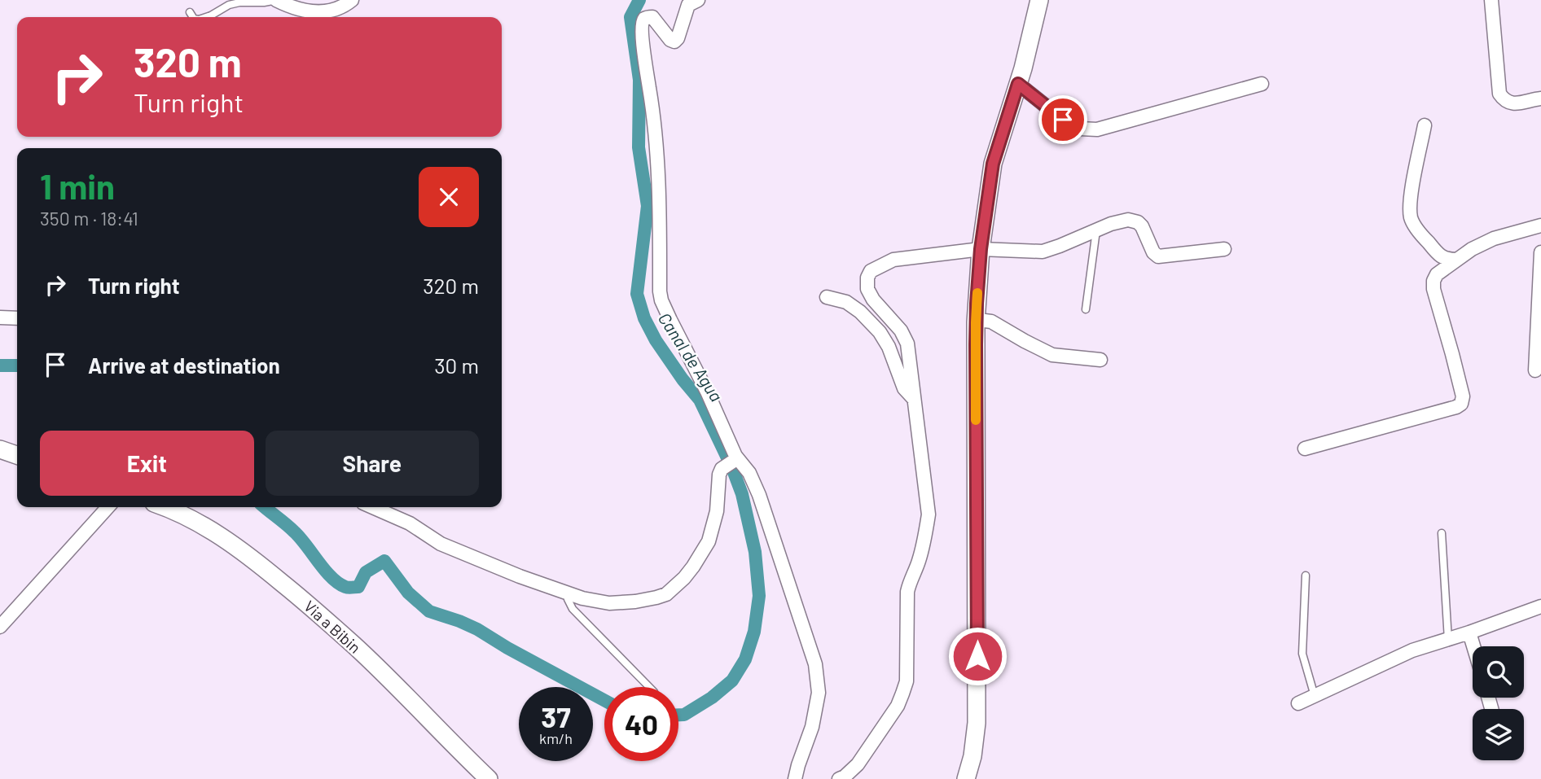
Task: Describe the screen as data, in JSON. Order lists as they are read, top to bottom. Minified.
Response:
{"streets":{"street":["Via a Bibin"]},"water":["Canal de Agua"],"page":{"turn":["320 m","Turn right"],"heading":["1 min","350 m · 18:41"],"list":[{"name":"Turn right","value":"320 m"},{"name":"Arrive at destination","value":"30 m"}],"buttons":["Exit","Share"],"speed":"37 km/h","limit":"40"}}
